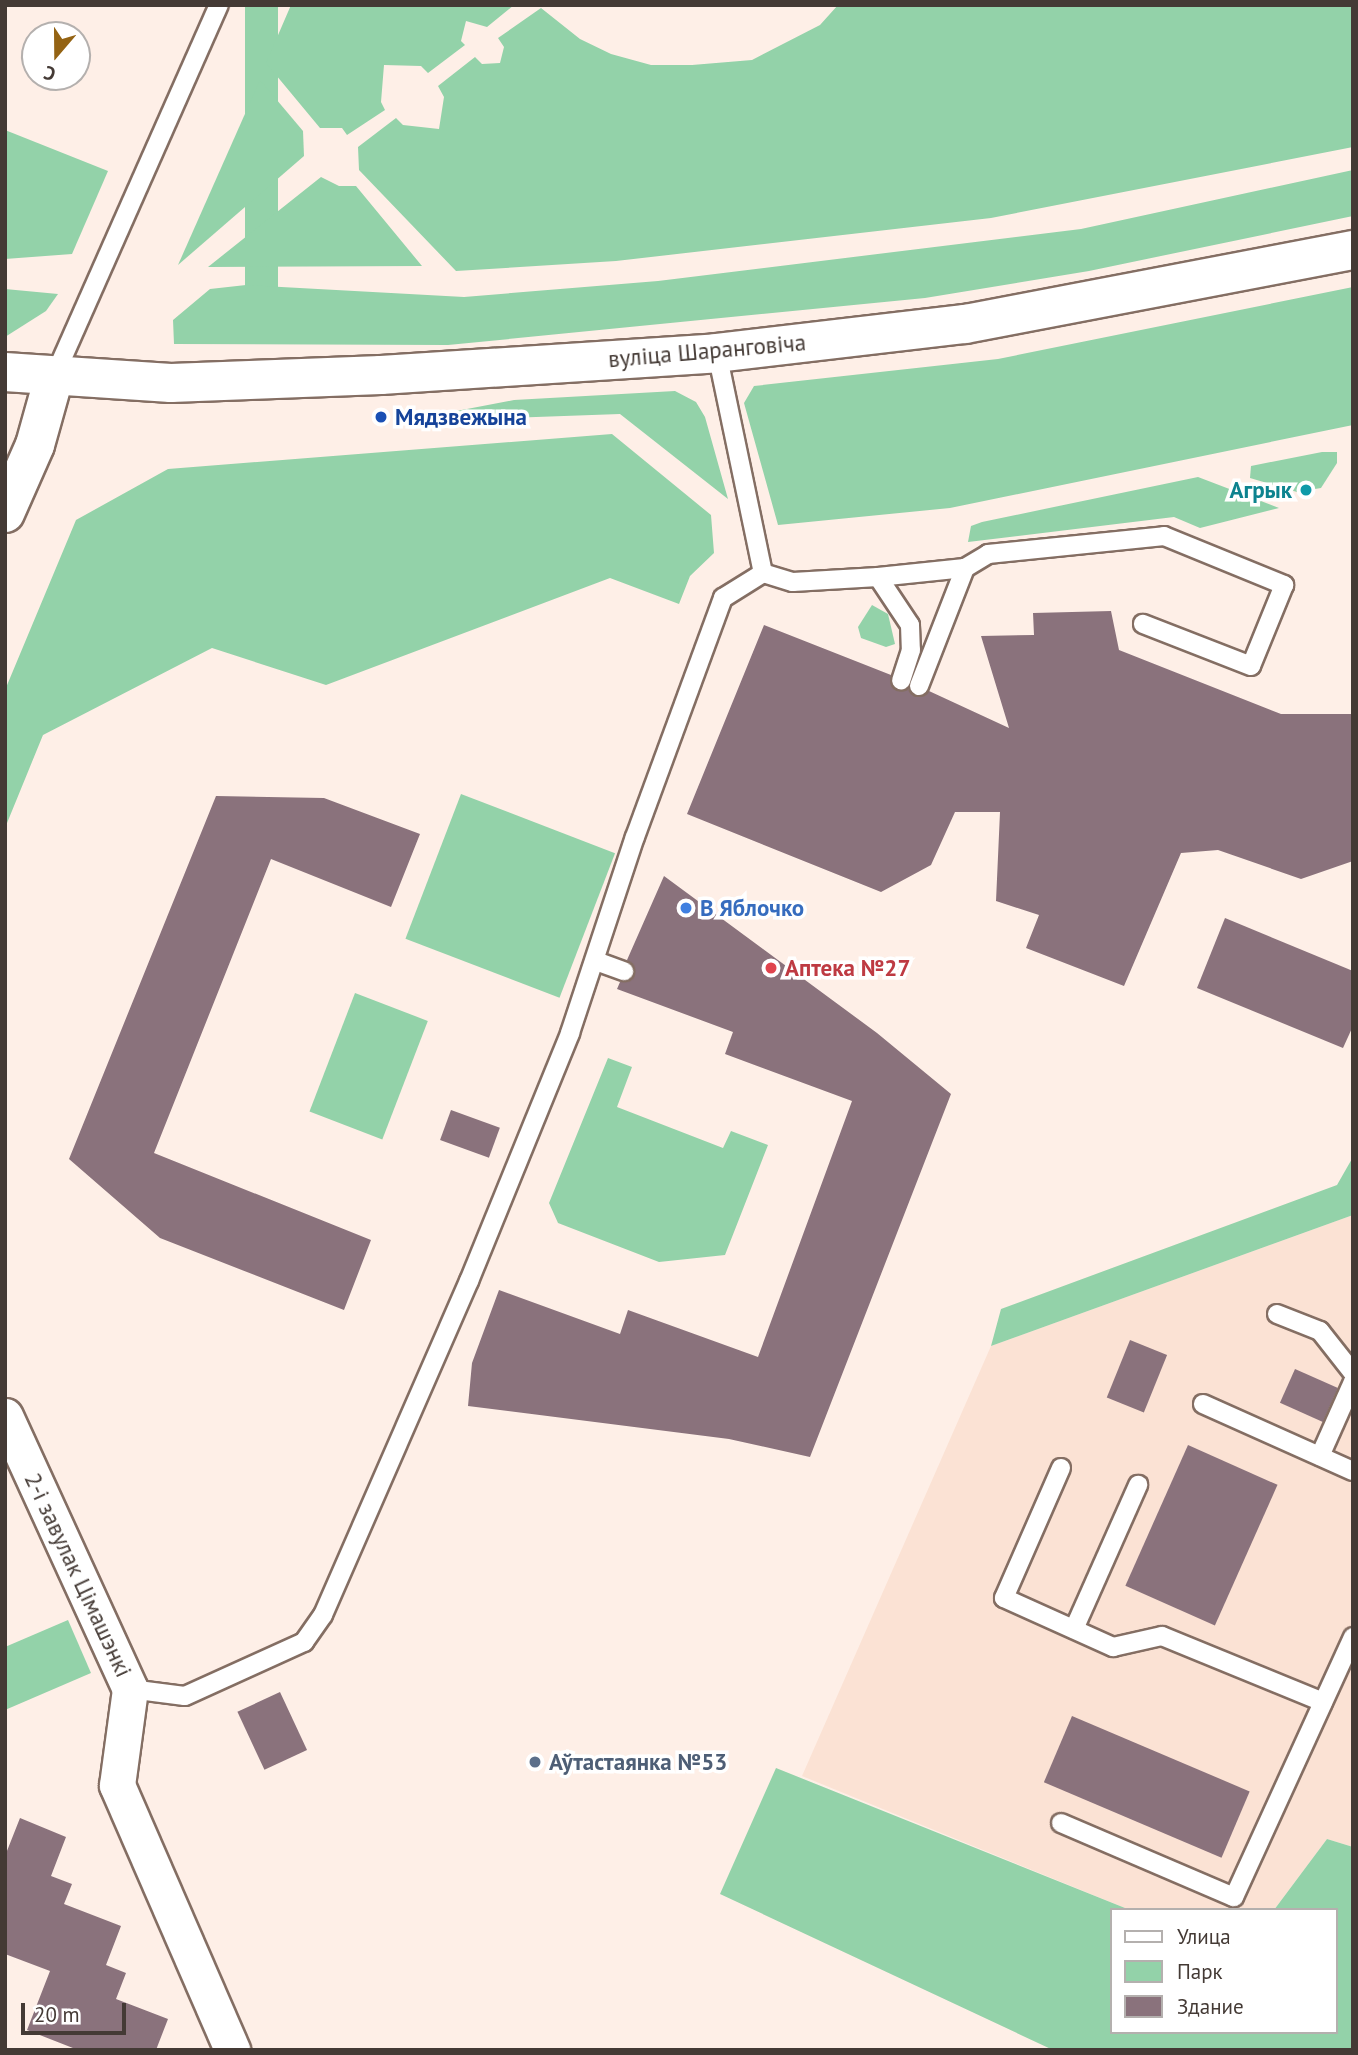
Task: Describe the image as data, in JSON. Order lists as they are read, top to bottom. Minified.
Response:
{"streets":{"main road":["вуліца Шаранговіча"],"street":["2-і завулак Цімашэнкі"]},"places":["Мядзвежына","Агрык","В Яблочко","Аптека №27","Аўтастаянка №53"],"legend":["Улица","Парк","Здание"],"scale_bar":"20 m","north":"bottom"}
